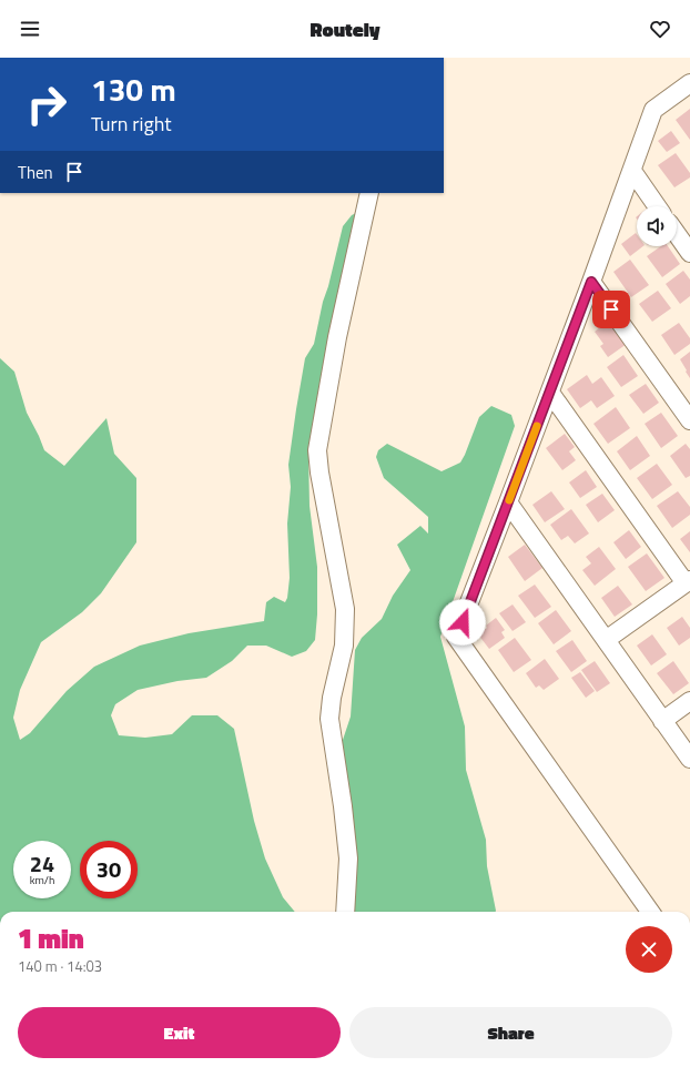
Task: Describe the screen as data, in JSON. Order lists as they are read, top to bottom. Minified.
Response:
{"page":{"header":"Routely","turn":["130 m","Turn right"],"then":"Then","speed":"24 km/h","limit":"30","heading":["1 min","140 m · 14:03"],"buttons":["Exit","Share"]}}
